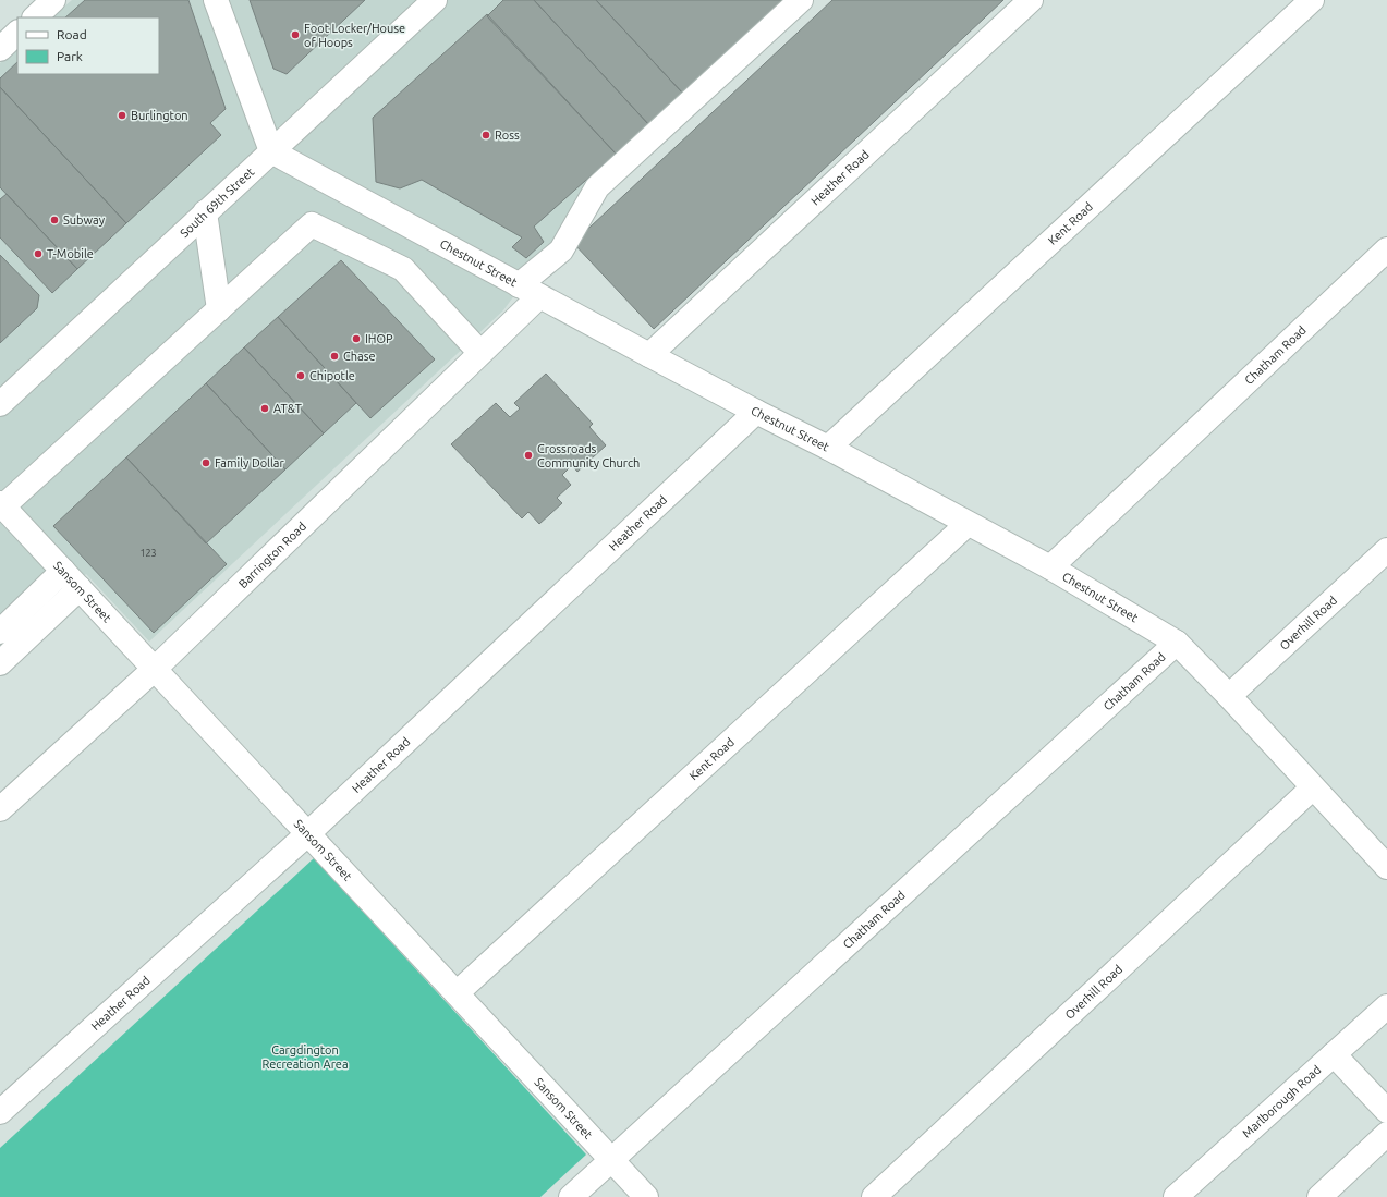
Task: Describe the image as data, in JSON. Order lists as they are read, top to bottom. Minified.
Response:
{"streets":{"street":["Heather Road","South 69th Street","Kent Road","Chestnut Street","Chatham Road","Barrington Road","Sansom Street","Overhill Road","Marlborough Road"]},"crossings":[["Heather Road","Chestnut Street"],["Heather Road","Sansom Street"],["South 69th Street","Chestnut Street"],["Kent Road","Chestnut Street"],["Kent Road","Sansom Street"],["Chestnut Street","Chatham Road"],["Chestnut Street","Barrington Road"],["Chestnut Street","Overhill Road"],["Chatham Road","Sansom Street"],["Barrington Road","Sansom Street"]],"parks":["Cargdington Recreation Area"],"places":["Foot Locker/House of Hoops","Burlington","Ross","Subway","T-Mobile","IHOP","Chase","Chipotle","AT&T","Crossroads Community Church","Family Dollar"],"house_numbers":["123"],"legend":["Road","Park"]}
